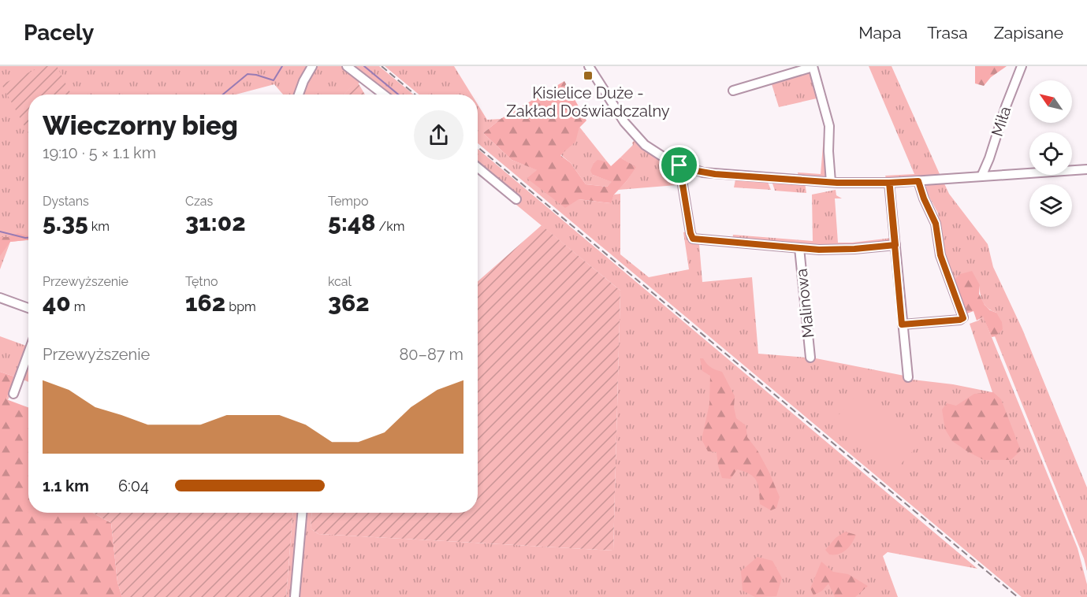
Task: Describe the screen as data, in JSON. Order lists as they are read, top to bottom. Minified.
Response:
{"streets":{"street":["Miła","Malinowa"]},"places":{"transit":["Kisielice Duże - Zakład Doświadczalny"]},"north":"top left","page":{"header":"Pacely","nav":["Mapa","Trasa","Zapisane"],"heading":["Wieczorny bieg","19:10 · 5 × 1.1 km"],"stats":[["Dystans","5.35 km"],["Czas","31:02"],["Tempo","5:48 /km"],["Przewyższenie","40 m"],["Tętno","162 bpm"],["kcal","362"]],"chart":["Przewyższenie","80–87 m"],"list":[{"name":"1.1 km","note":"6:04"}]}}
